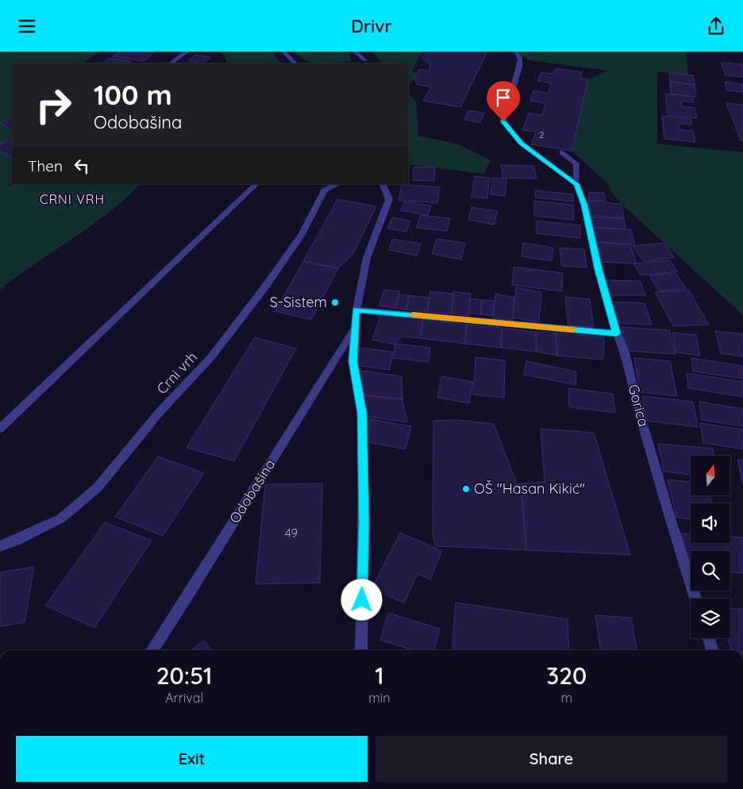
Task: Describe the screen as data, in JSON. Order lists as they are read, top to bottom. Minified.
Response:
{"streets":{"street":["Crni vrh","Gorica","Odobašina"]},"districts":["CRNI VRH"],"places":["S-Sistem","OŠ \"Hasan Kikić\""],"house_numbers":["2","49"],"north":"top","page":{"header":"Drivr","turn":["100 m","Odobašina"],"then":"Then","eta":["20:51","Arrival","1","min","320","m"],"buttons":["Exit","Share"]}}
